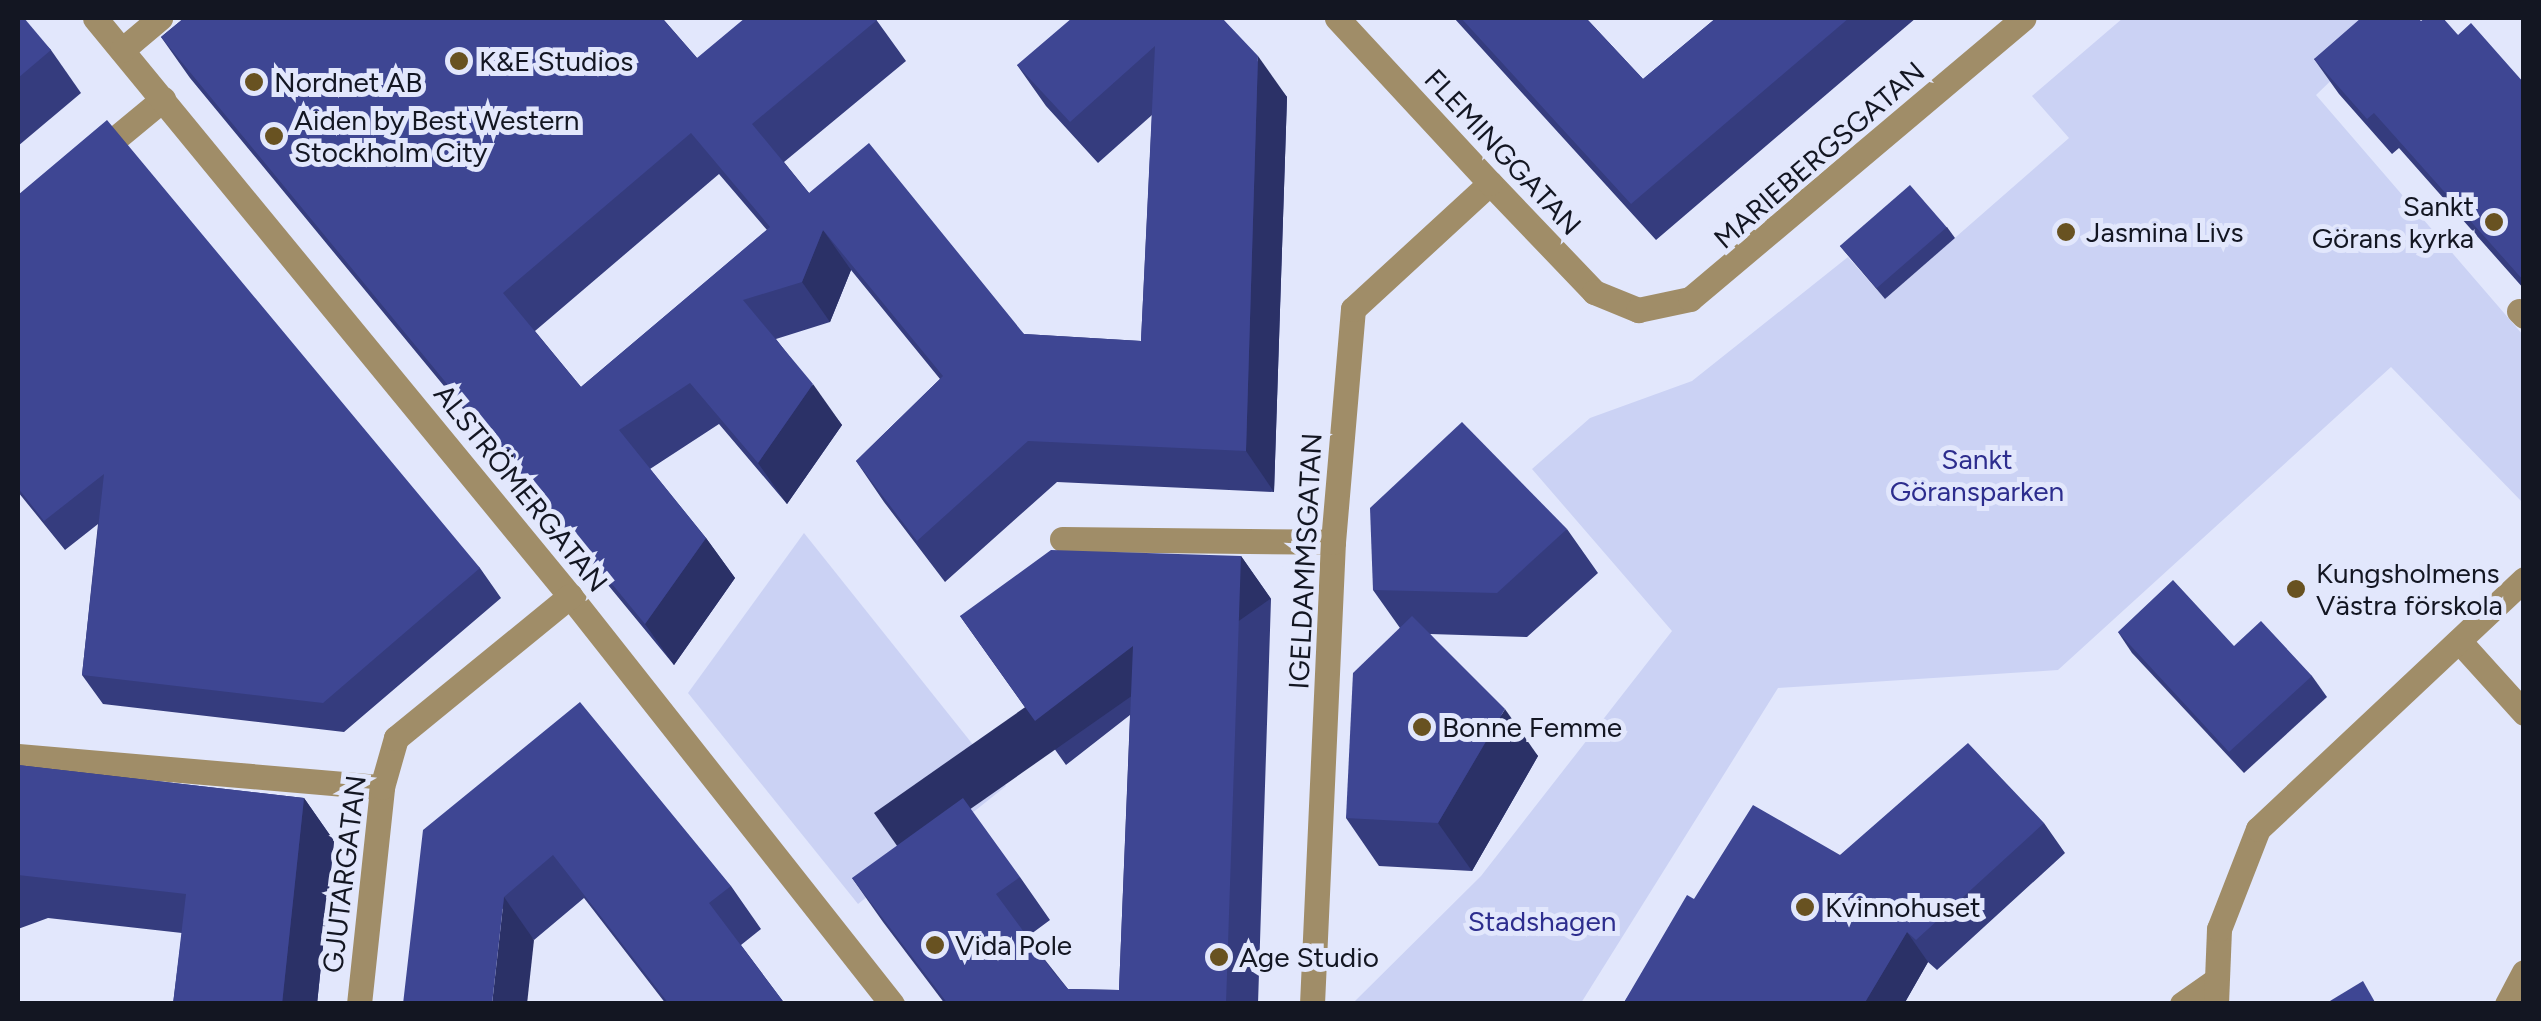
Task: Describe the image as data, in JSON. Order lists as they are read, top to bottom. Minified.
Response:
{"streets":{"street":["FLEMINGGATAN","MARIEBERGSGATAN","ALSTRÖMERGATAN","IGELDAMMSGATAN","GJUTARGATAN"]},"crossings":[["FLEMINGGATAN","MARIEBERGSGATAN"],["FLEMINGGATAN","IGELDAMMSGATAN"],["ALSTRÖMERGATAN","GJUTARGATAN"]],"parks":["Sankt Göransparken","Stadshagen"],"places":["K&E Studios","Nordnet AB","Aiden by Best Western Stockholm City","Sankt Görans kyrka","Jasmina Livs","Kungsholmens Västra förskola","Bonne Femme","Kvinnohuset","Vida Pole","Age Studio"]}
